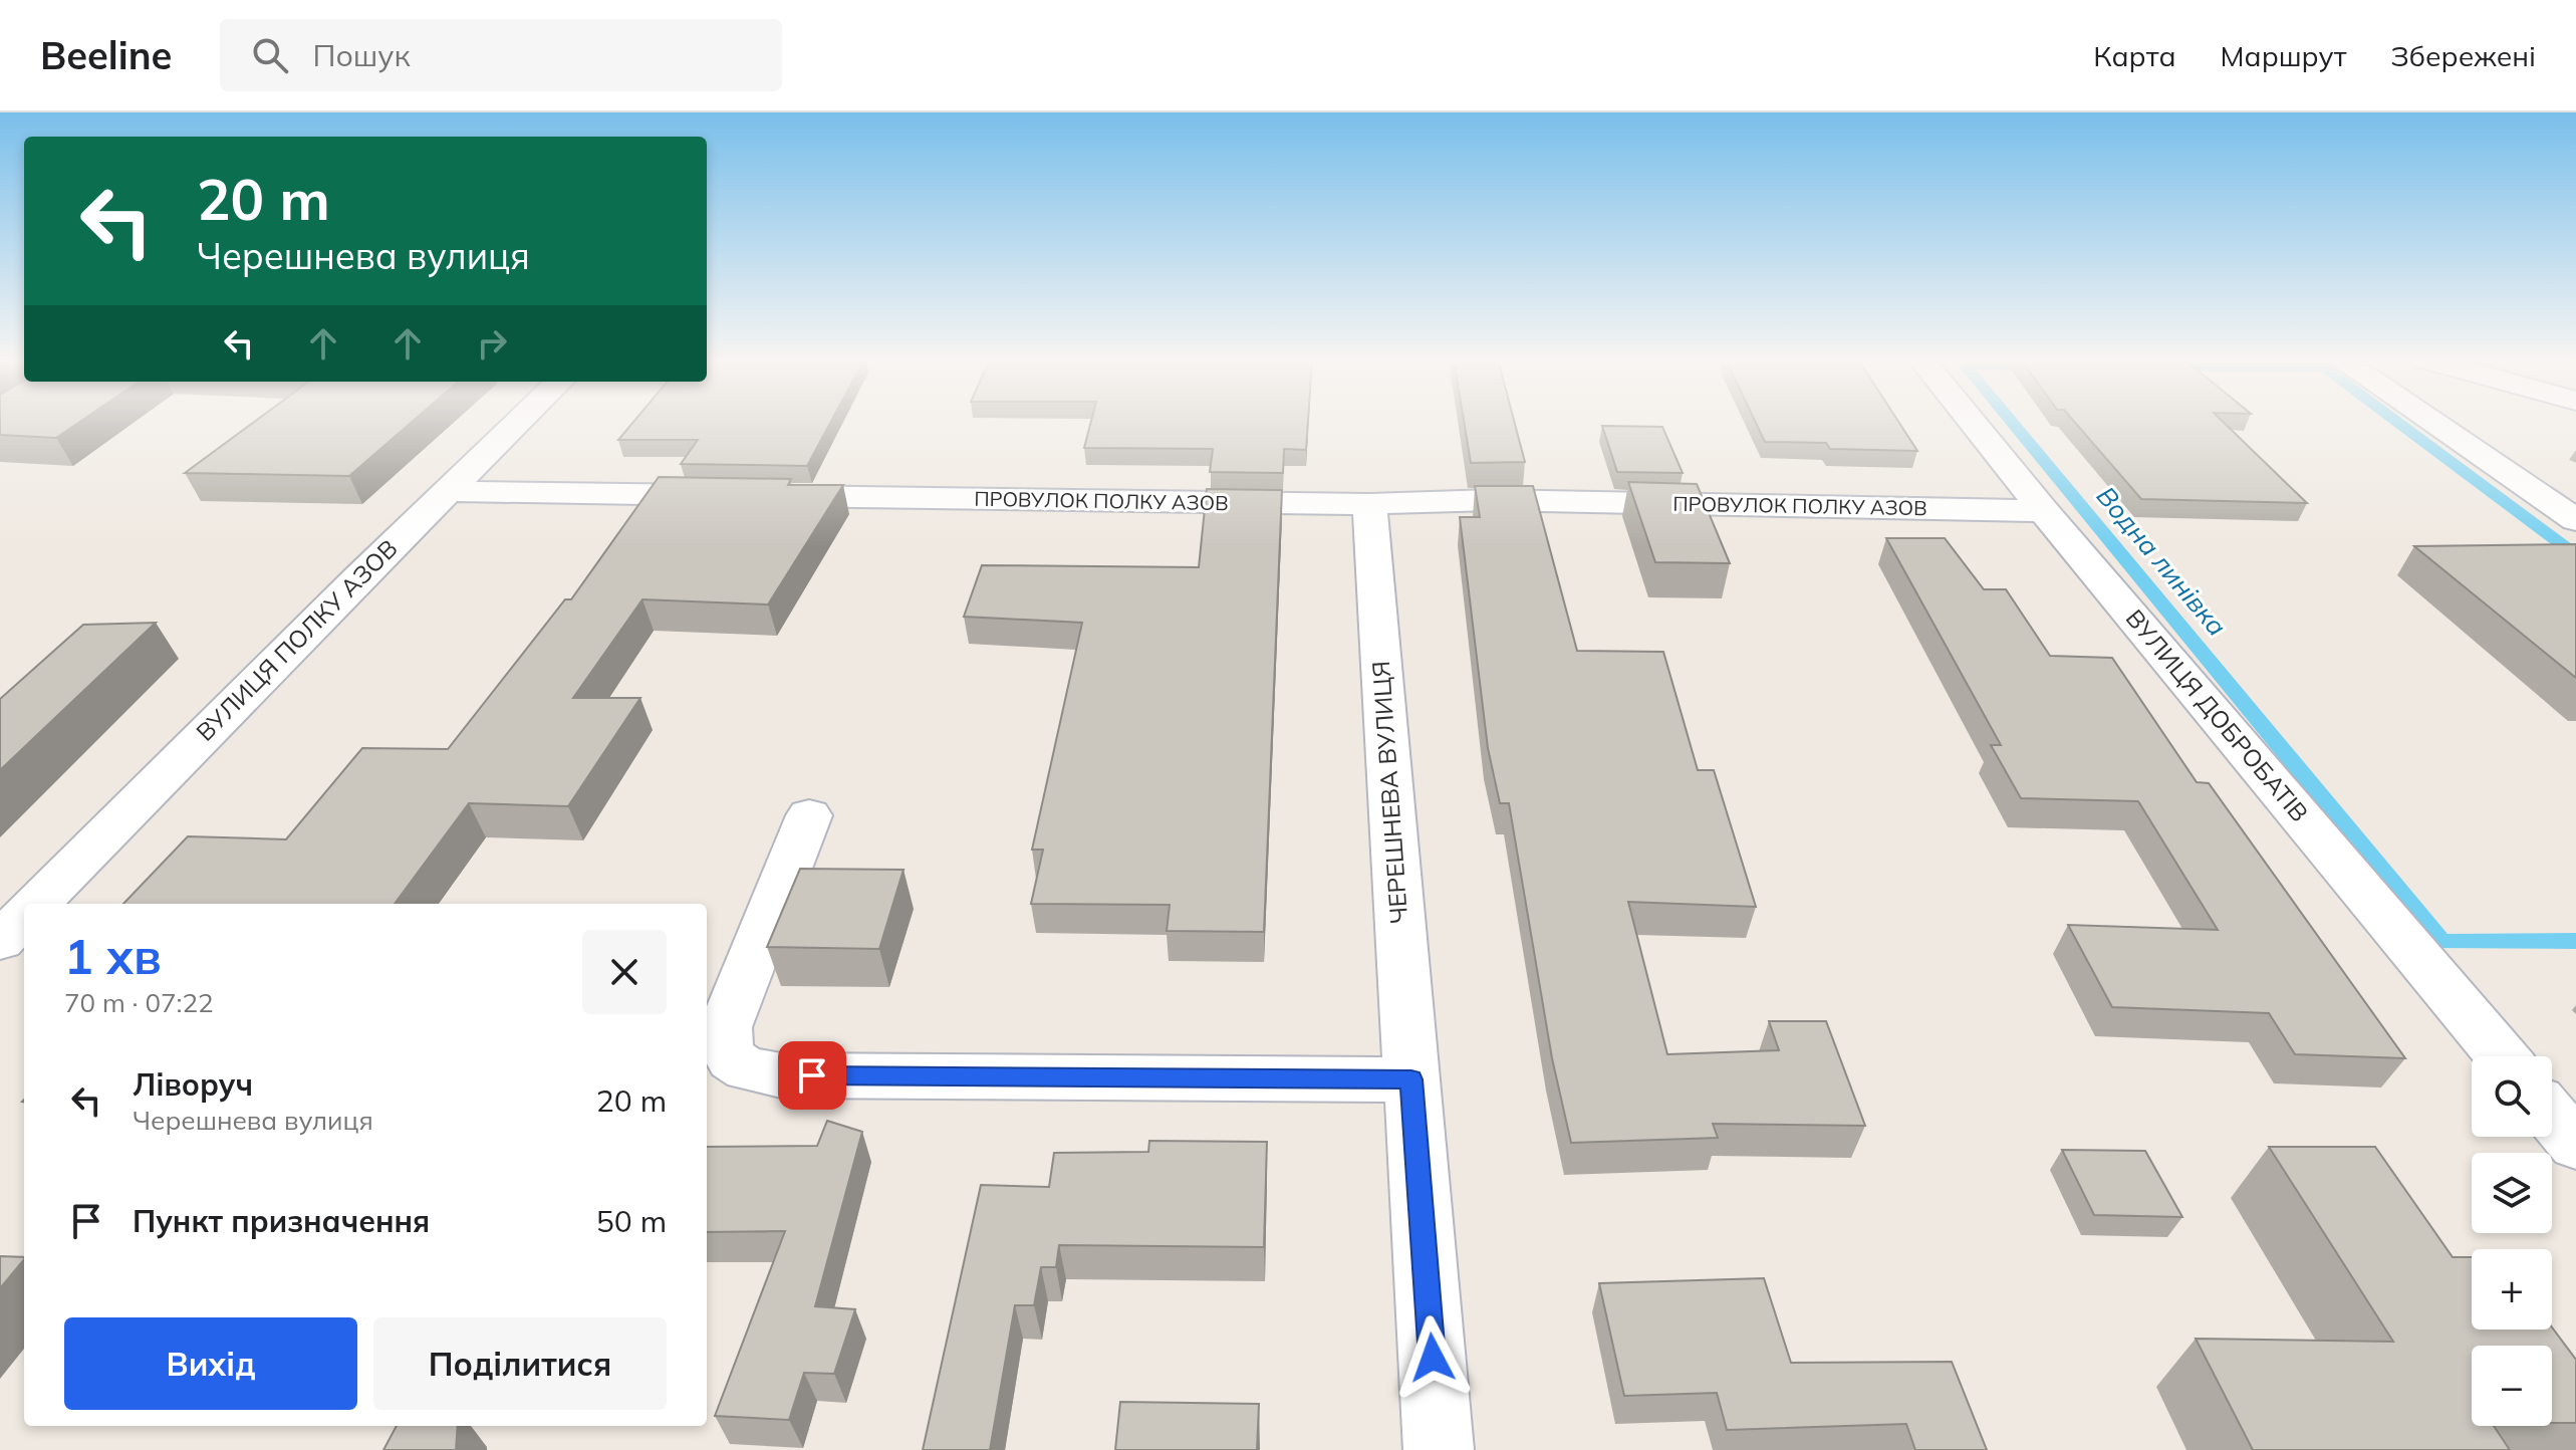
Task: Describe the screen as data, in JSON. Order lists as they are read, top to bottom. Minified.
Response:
{"streets":{"street":["ПРОВУЛОК ПОЛКУ АЗОВ","ВУЛИЦЯ ПОЛКУ АЗОВ","ВУЛИЦЯ ДОБРОБАТІВ","ЧЕРЕШНЕВА ВУЛИЦЯ"]},"crossings":[["ПРОВУЛОК ПОЛКУ АЗОВ","ВУЛИЦЯ ПОЛКУ АЗОВ"],["ПРОВУЛОК ПОЛКУ АЗОВ","ВУЛИЦЯ ДОБРОБАТІВ"],["ПРОВУЛОК ПОЛКУ АЗОВ","ЧЕРЕШНЕВА ВУЛИЦЯ"]],"water":["Водна линівка"],"page":{"header":"Beeline","search":"Пошук","nav":["Карта","Маршрут","Збережені"],"turn":["20 m","Черешнева вулиця"],"heading":["1 хв","70 m · 07:22"],"list":[{"name":"Ліворуч","note":"Черешнева вулиця","value":"20 m"},{"name":"Пункт призначення","value":"50 m"}],"map_buttons":["+","−"],"buttons":["Вихід","Поділитися"]}}
